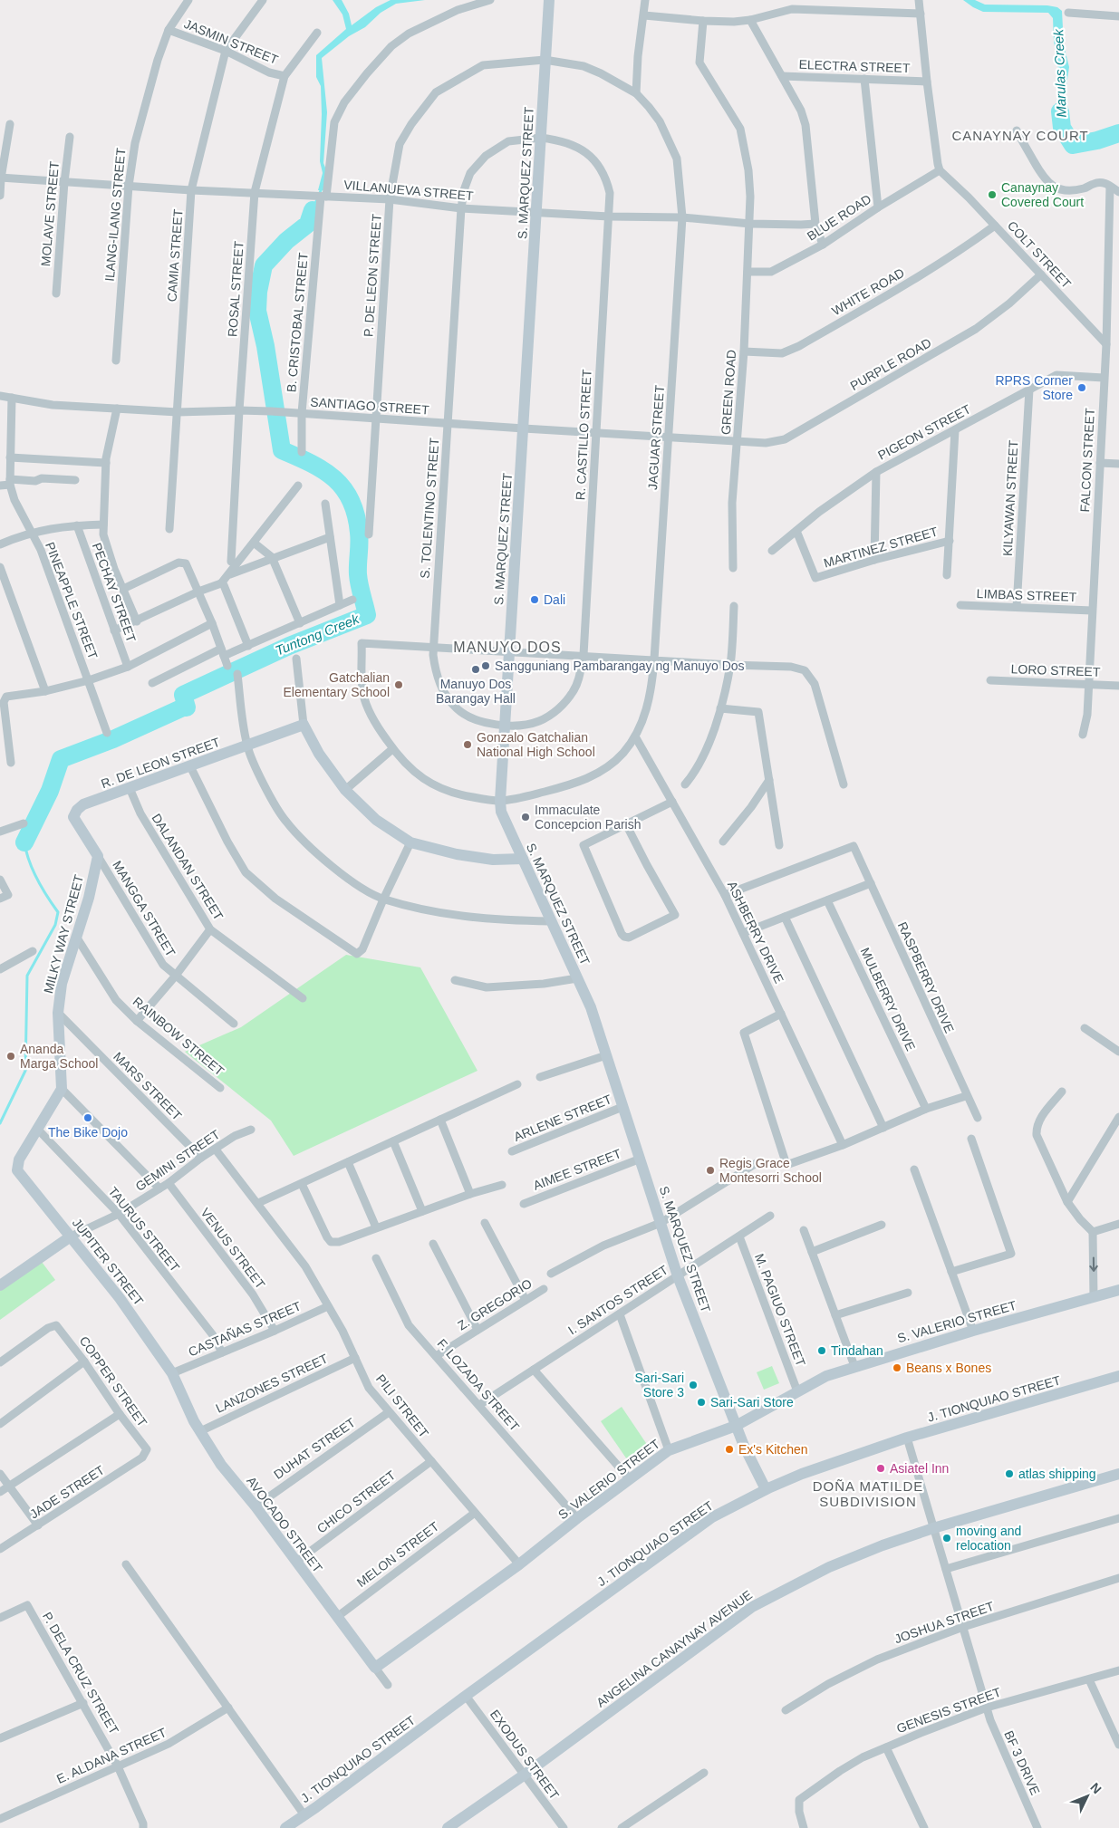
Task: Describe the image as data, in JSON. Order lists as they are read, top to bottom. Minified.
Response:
{"streets":{"street":["JASMIN STREET","ELECTRA STREET","S. MARQUEZ STREET","VILLANUEVA STREET","MOLAVE STREET","ILANG-ILANG STREET","BLUE ROAD","COLT STREET","CAMIA STREET","P. DE LEON STREET","ROSAL STREET","WHITE ROAD","B. CRISTOBAL STREET","PURPLE ROAD","GREEN ROAD","SANTIAGO STREET","PIGEON STREET","R. CASTILLO STREET","JAGUAR STREET","FALCON STREET","KILYAWAN STREET","S. TOLENTINO STREET","MARTINEZ STREET","PECHAY STREET","LIMBAS STREET","PINEAPPLE STREET","LORO STREET","R. DE LEON STREET","DALANDAN STREET","MANGGA STREET","ASHBERRY DRIVE","MILKY WAY STREET","RASPBERRY DRIVE","MULBERRY DRIVE","RAINBOW STREET","MARS STREET","ARLENE STREET","GEMINI STREET","AIMEE STREET","TAURUS STREET","VENUS STREET","JUPITER STREET","I. SANTOS STREET","Z. GREGORIO","M. PAGIUO STREET","S. VALERIO STREET","CASTAÑAS STREET","COPPER STREET","LANZONES STREET","F. LOZADA STREET","J. TIONQUIAO STREET","PILI STREET","DUHAT STREET","JADE STREET","CHICO STREET","AVOCADO STREET","MELON STREET","JOSHUA STREET","ANGELINA CANAYNAY AVENUE","P. DELA CRUZ STREET","GENESIS STREET","EXODUS STREET","E. ALDANA STREET","BF 3 DRIVE"]},"crossings":[["JASMIN STREET","ILANG-ILANG STREET"],["JASMIN STREET","CAMIA STREET"],["JASMIN STREET","ROSAL STREET"],["S. MARQUEZ STREET","VILLANUEVA STREET"],["S. MARQUEZ STREET","P. DE LEON STREET"],["S. MARQUEZ STREET","SANTIAGO STREET"],["S. MARQUEZ STREET","R. CASTILLO STREET"],["S. MARQUEZ STREET","JAGUAR STREET"],["S. MARQUEZ STREET","S. TOLENTINO STREET"],["S. MARQUEZ STREET","ARLENE STREET"],["S. MARQUEZ STREET","AIMEE STREET"],["S. MARQUEZ STREET","I. SANTOS STREET"],["S. MARQUEZ STREET","S. VALERIO STREET"],["S. MARQUEZ STREET","J. TIONQUIAO STREET"],["VILLANUEVA STREET","MOLAVE STREET"],["VILLANUEVA STREET","ILANG-ILANG STREET"],["VILLANUEVA STREET","CAMIA STREET"],["VILLANUEVA STREET","P. DE LEON STREET"],["VILLANUEVA STREET","ROSAL STREET"],["VILLANUEVA STREET","B. CRISTOBAL STREET"],["VILLANUEVA STREET","GREEN ROAD"],["VILLANUEVA STREET","R. CASTILLO STREET"],["VILLANUEVA STREET","JAGUAR STREET"],["VILLANUEVA STREET","S. TOLENTINO STREET"],["BLUE ROAD","COLT STREET"],["BLUE ROAD","GREEN ROAD"],["COLT STREET","WHITE ROAD"],["COLT STREET","PURPLE ROAD"],["COLT STREET","FALCON STREET"],["CAMIA STREET","SANTIAGO STREET"],["P. DE LEON STREET","SANTIAGO STREET"],["P. DE LEON STREET","JAGUAR STREET"],["ROSAL STREET","SANTIAGO STREET"],["WHITE ROAD","GREEN ROAD"],["B. CRISTOBAL STREET","SANTIAGO STREET"],["PURPLE ROAD","GREEN ROAD"],["PURPLE ROAD","SANTIAGO STREET"],["GREEN ROAD","SANTIAGO STREET"],["SANTIAGO STREET","R. CASTILLO STREET"],["SANTIAGO STREET","JAGUAR STREET"],["SANTIAGO STREET","S. TOLENTINO STREET"],["SANTIAGO STREET","PINEAPPLE STREET"],["PIGEON STREET","FALCON STREET"],["PIGEON STREET","KILYAWAN STREET"],["PIGEON STREET","MARTINEZ STREET"],["R. CASTILLO STREET","S. TOLENTINO STREET"],["JAGUAR STREET","S. TOLENTINO STREET"],["JAGUAR STREET","ASHBERRY DRIVE"],["FALCON STREET","LIMBAS STREET"],["FALCON STREET","LORO STREET"],["KILYAWAN STREET","LIMBAS STREET"],["R. DE LEON STREET","DALANDAN STREET"],["R. DE LEON STREET","MANGGA STREET"],["R. DE LEON STREET","MILKY WAY STREET"],["MANGGA STREET","MILKY WAY STREET"],["ASHBERRY DRIVE","RASPBERRY DRIVE"],["MILKY WAY STREET","RAINBOW STREET"],["MILKY WAY STREET","MARS STREET"],["MARS STREET","GEMINI STREET"],["GEMINI STREET","TAURUS STREET"],["GEMINI STREET","VENUS STREET"],["GEMINI STREET","JUPITER STREET"],["TAURUS STREET","JUPITER STREET"],["TAURUS STREET","CASTAÑAS STREET"],["VENUS STREET","CASTAÑAS STREET"],["JUPITER STREET","CASTAÑAS STREET"],["JUPITER STREET","AVOCADO STREET"],["I. SANTOS STREET","M. PAGIUO STREET"],["I. SANTOS STREET","F. LOZADA STREET"],["Z. GREGORIO","F. LOZADA STREET"],["M. PAGIUO STREET","S. VALERIO STREET"],["S. VALERIO STREET","F. LOZADA STREET"],["S. VALERIO STREET","PILI STREET"],["S. VALERIO STREET","AVOCADO STREET"],["CASTAÑAS STREET","PILI STREET"],["CASTAÑAS STREET","AVOCADO STREET"],["COPPER STREET","JADE STREET"],["LANZONES STREET","PILI STREET"],["LANZONES STREET","AVOCADO STREET"],["J. TIONQUIAO STREET","EXODUS STREET"],["J. TIONQUIAO STREET","BF 3 DRIVE"],["PILI STREET","DUHAT STREET"],["PILI STREET","CHICO STREET"],["PILI STREET","MELON STREET"],["DUHAT STREET","AVOCADO STREET"],["CHICO STREET","AVOCADO STREET"],["AVOCADO STREET","MELON STREET"],["JOSHUA STREET","BF 3 DRIVE"],["ANGELINA CANAYNAY AVENUE","EXODUS STREET"],["ANGELINA CANAYNAY AVENUE","BF 3 DRIVE"],["P. DELA CRUZ STREET","E. ALDANA STREET"],["GENESIS STREET","BF 3 DRIVE"]],"districts":["CANAYNAY COURT","MANUYO DOS","DOÑA MATILDE SUBDIVISION"],"water":["Marulas Creek","Tuntong Creek"],"places":["Canaynay Covered Court","RPRS Corner Store","Dali","Sangguniang Pambarangay ng Manuyo Dos","Manuyo Dos Barangay Hall","Gatchalian Elementary School","Gonzalo Gatchalian National High School","Immaculate Concepcion Parish","Ananda Marga School","The Bike Dojo","Regis Grace Montesorri School","Tindahan","Beans x Bones","Sari-Sari Store 3","Sari-Sari Store","Ex's Kitchen","Asiatel Inn","atlas shipping","moving and relocation"],"north":"top right"}
